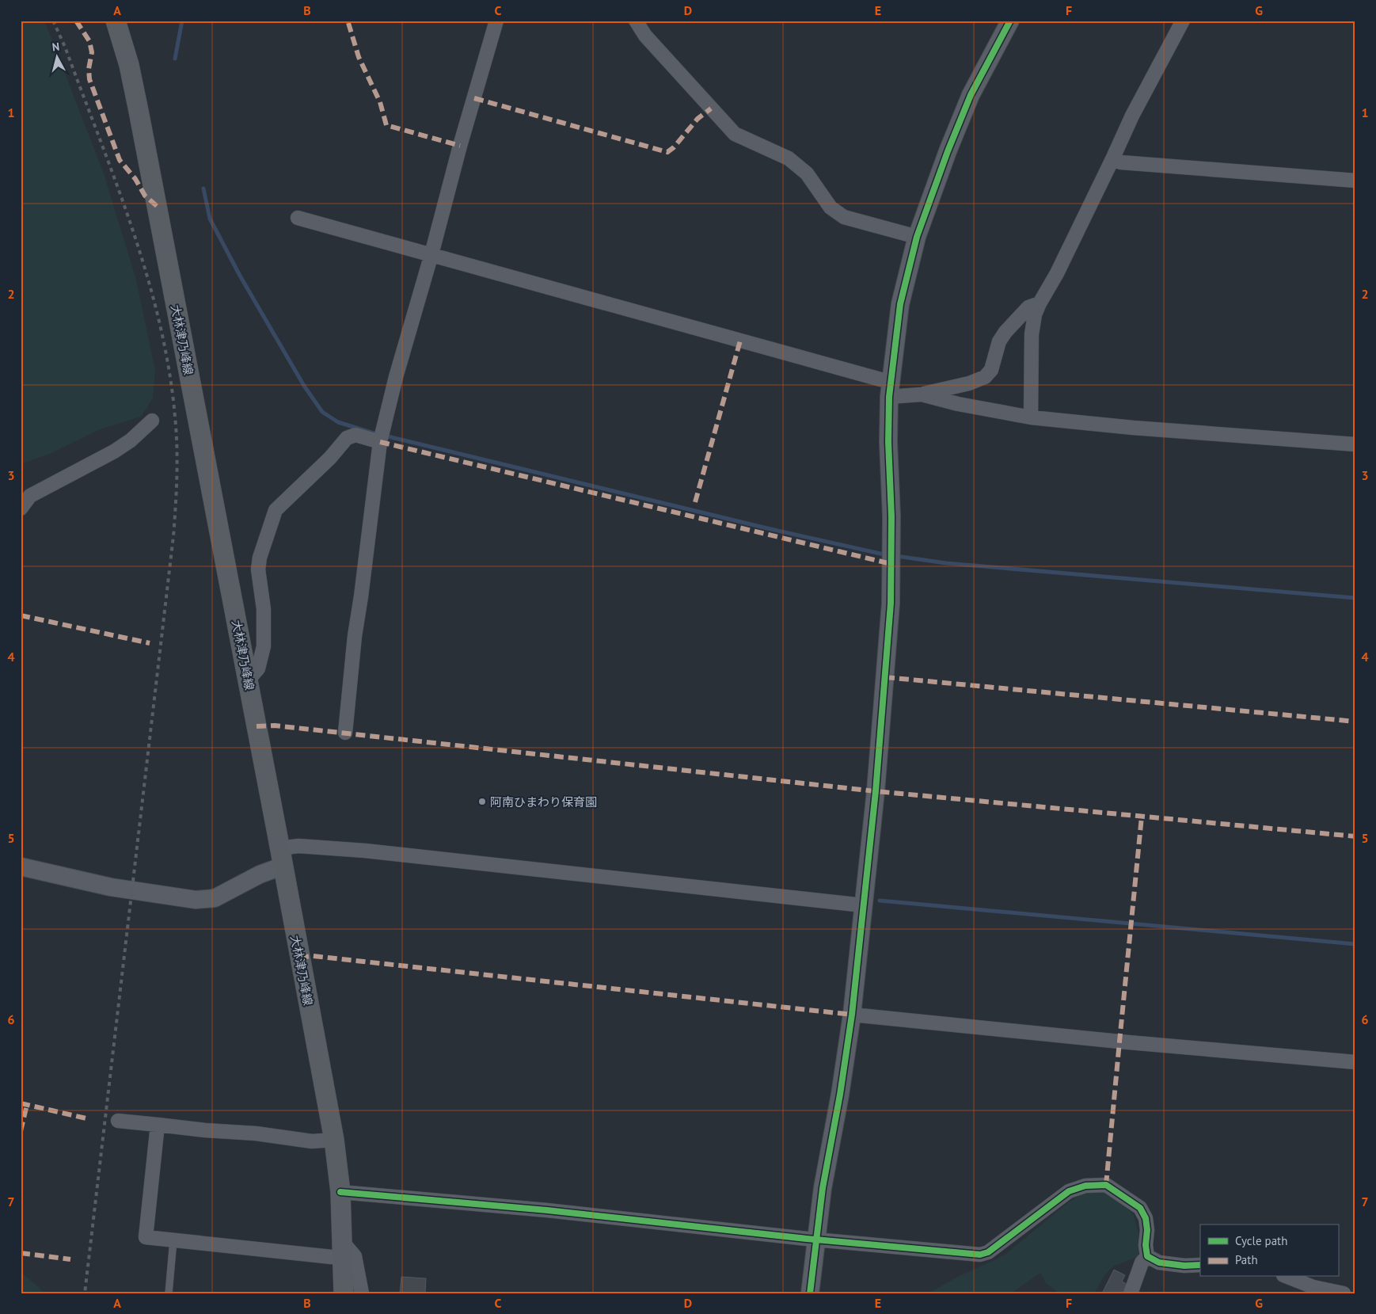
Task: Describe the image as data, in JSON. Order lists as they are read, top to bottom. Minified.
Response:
{"streets":{"main road":["大林津乃峰線"]},"places":["阿南ひまわり保育園"],"legend":["Cycle path","Path"],"north":"top","grid":{"columns":["A","B","C","D","E","F","G"],"rows":["1","2","3","4","5","6","7"]}}
